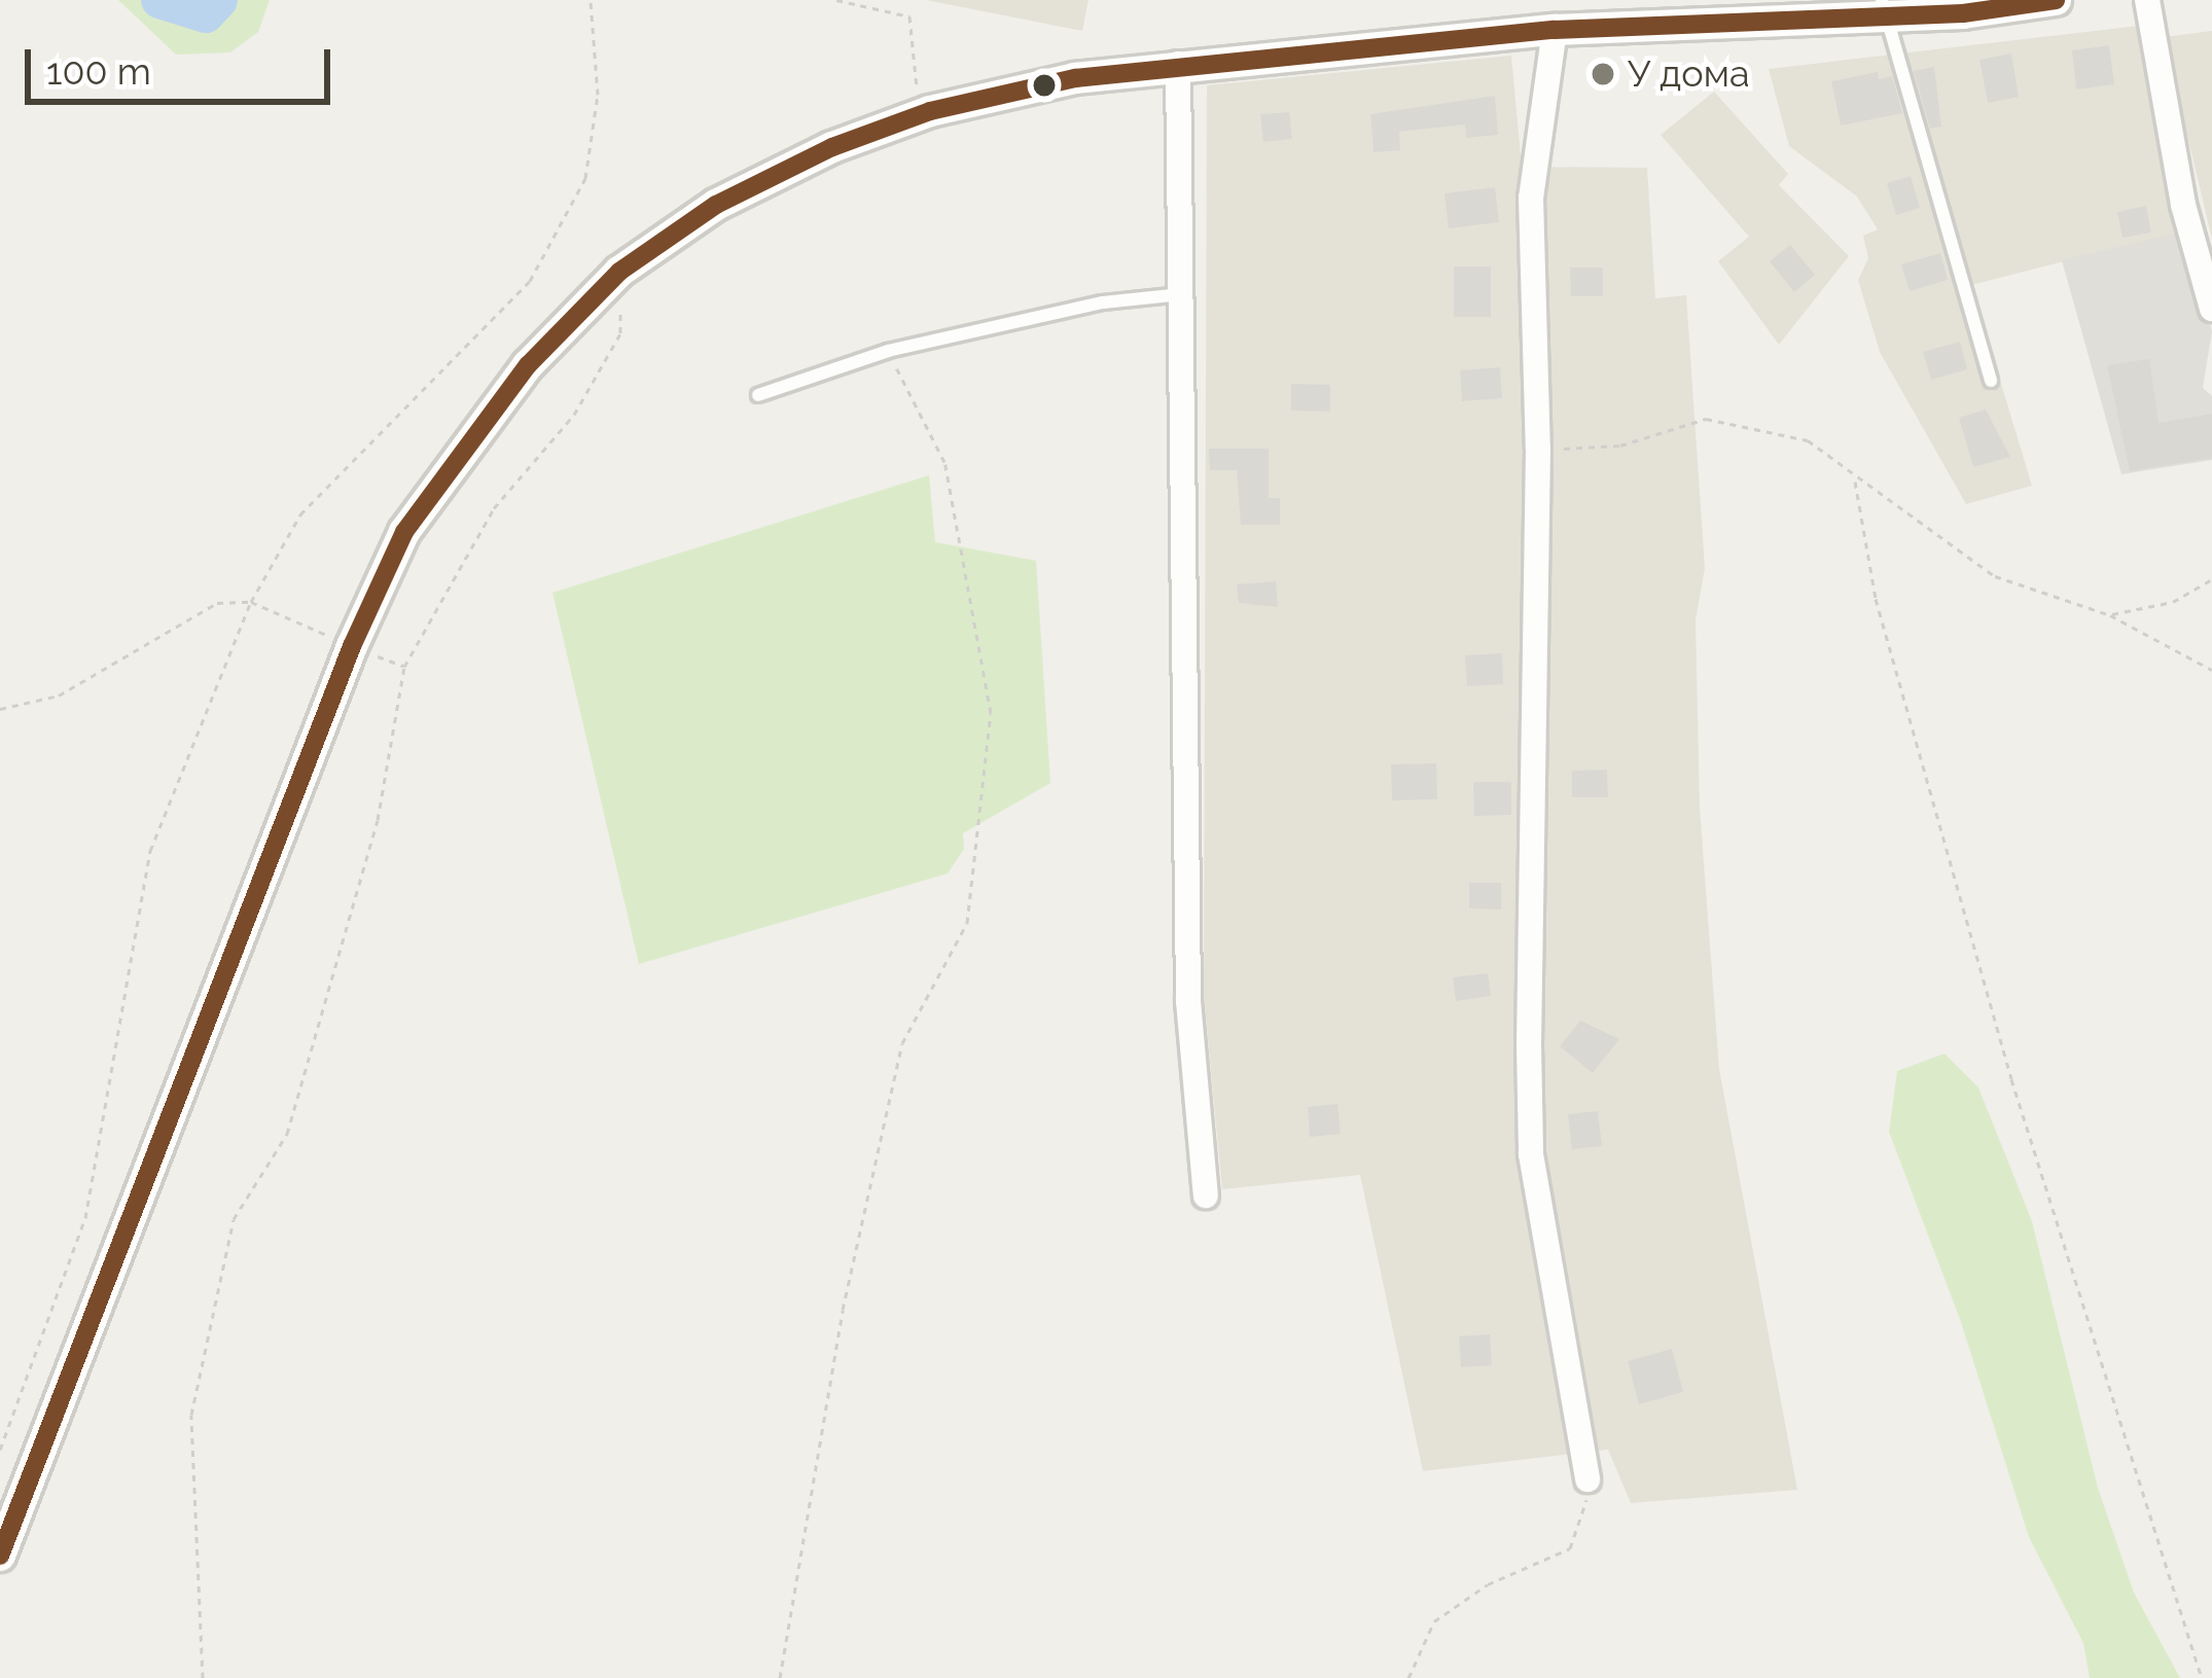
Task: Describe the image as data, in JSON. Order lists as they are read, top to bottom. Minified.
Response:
{"places":["У дома"],"scale_bar":"100 m"}
